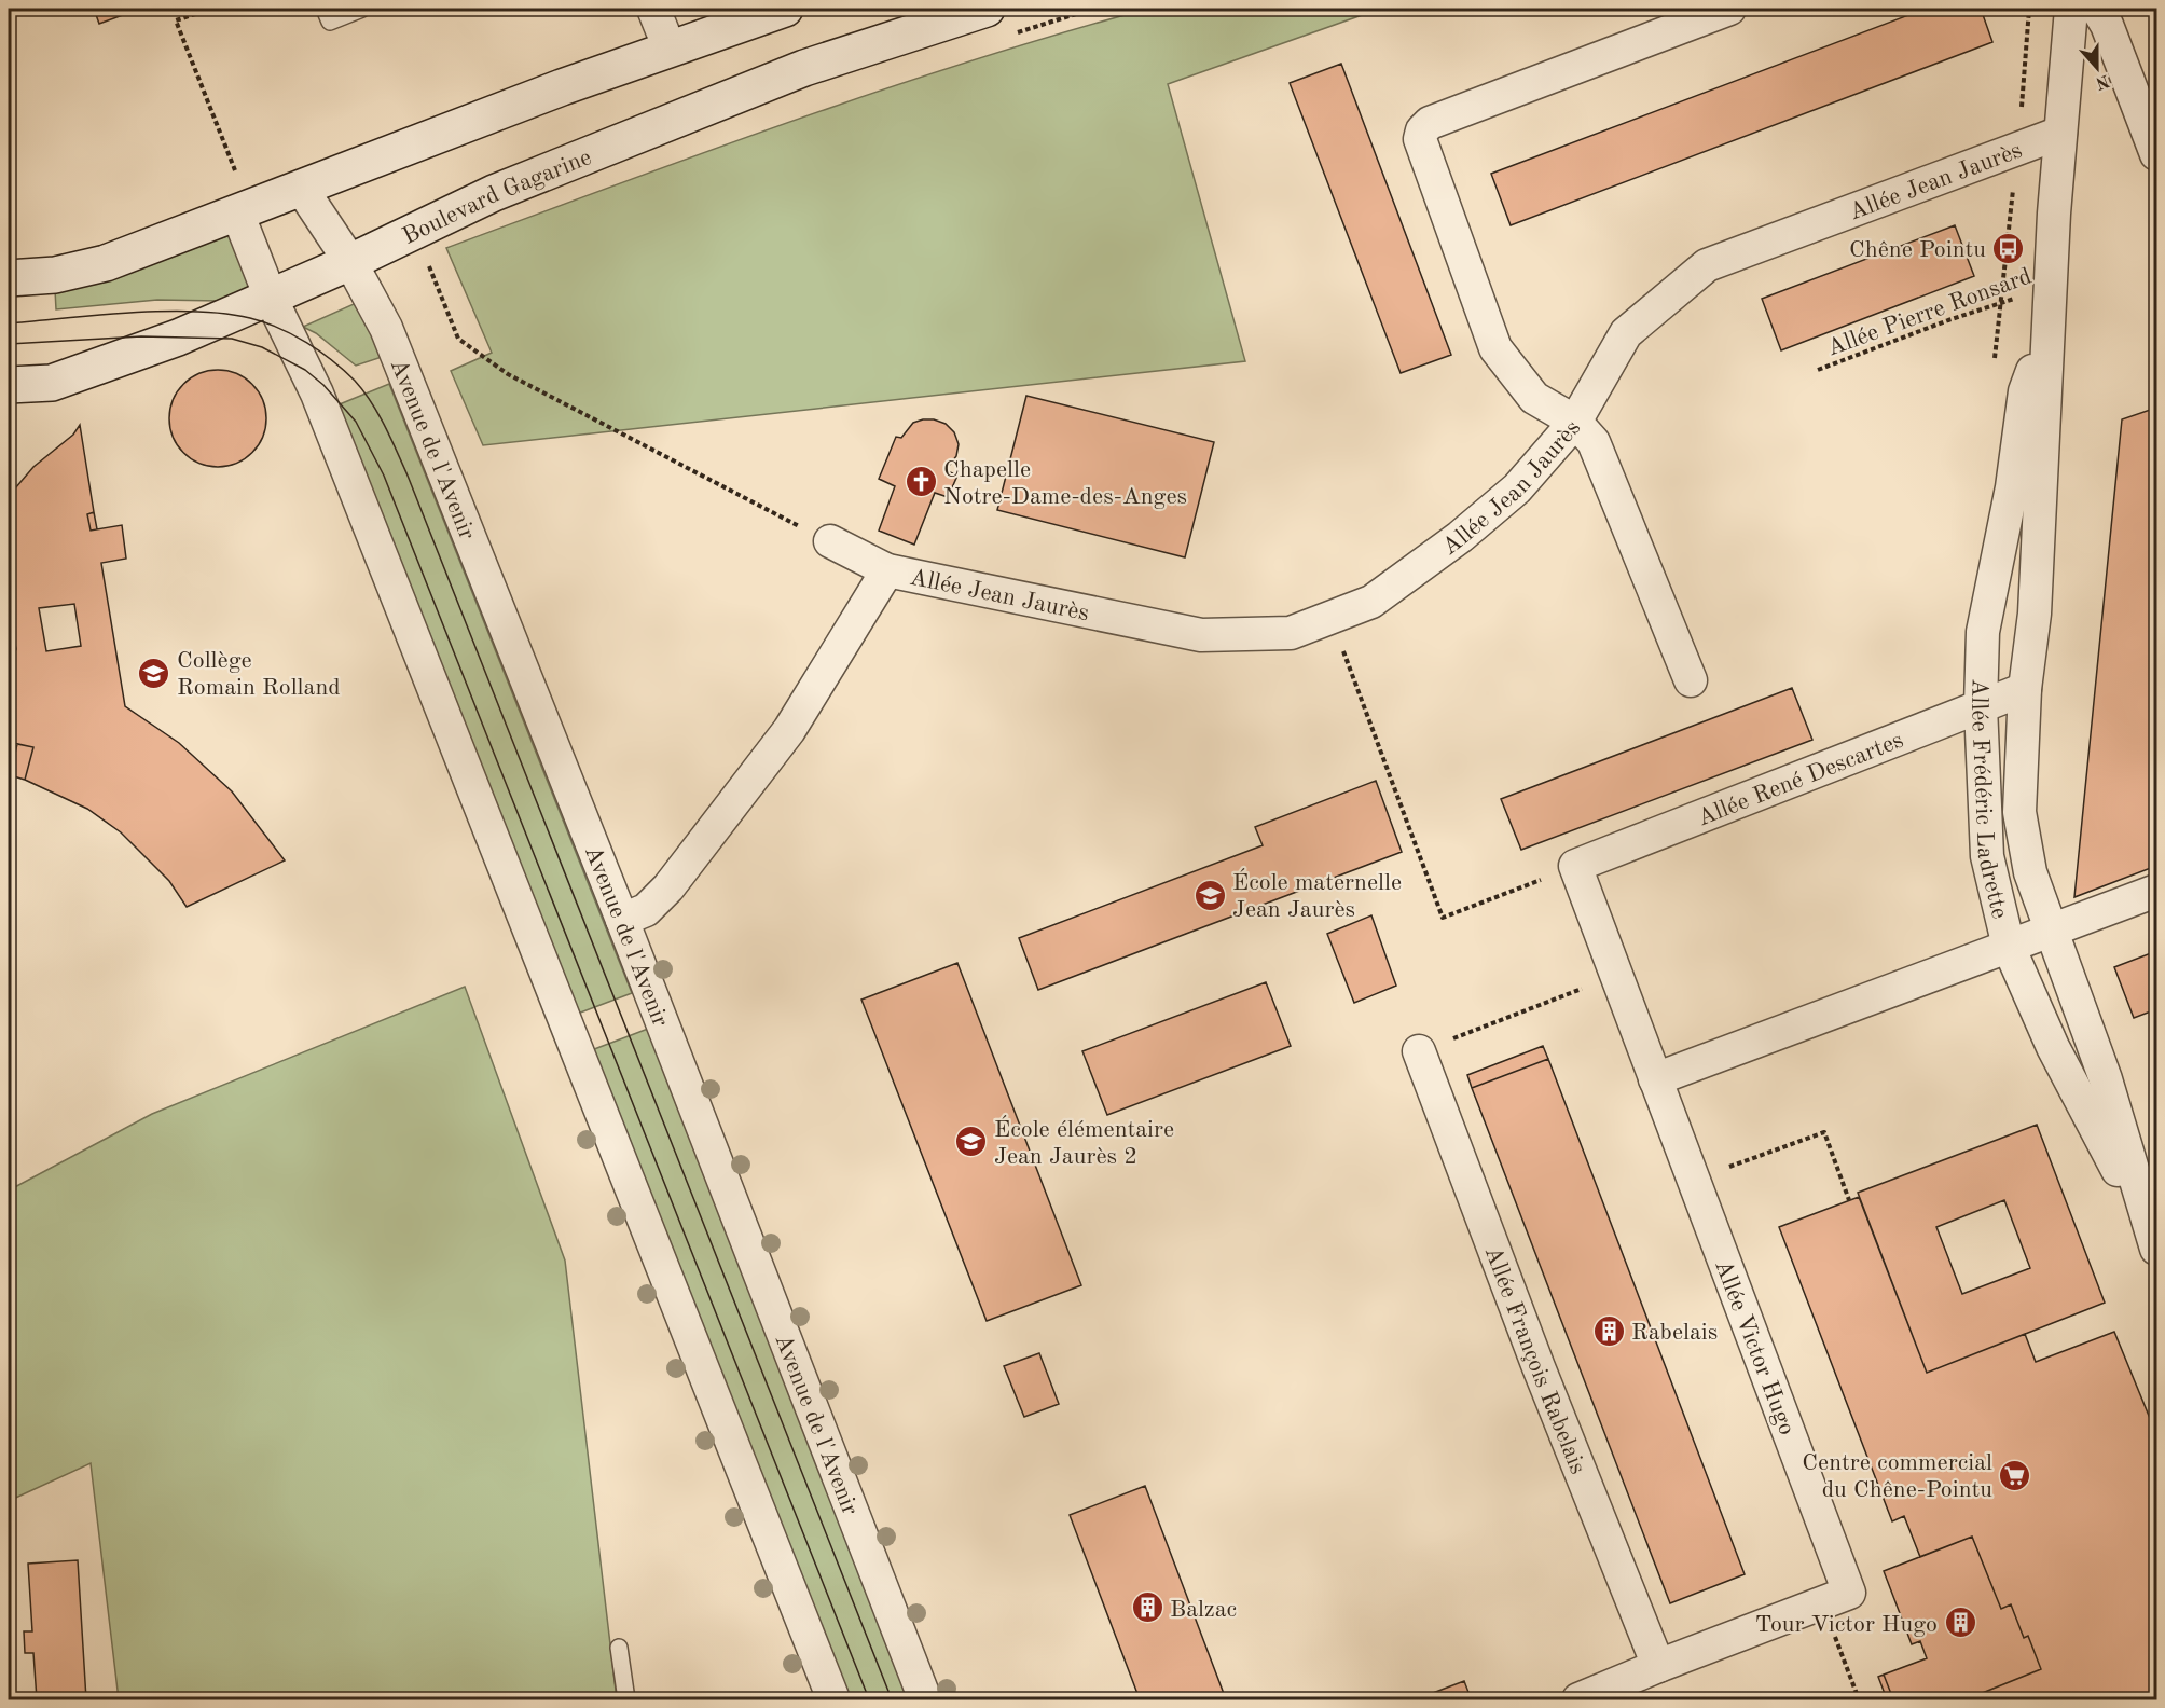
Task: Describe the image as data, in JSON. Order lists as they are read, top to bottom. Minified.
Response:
{"streets":{"main road":["Boulevard Gagarine"],"street":["Allée Jean Jaurès","Avenue de l'Avenir","Allée René Descartes","Allée Frédéric Ladrette","Allée Victor Hugo","Allée François Rabelais"],"path":["Allée Pierre Ronsard"]},"crossings":[["Allée Jean Jaurès","Avenue de l'Avenir"],["Allée Jean Jaurès","Allée Frédéric Ladrette"],["Boulevard Gagarine","Avenue de l'Avenir"],["Allée Pierre Ronsard","Allée Frédéric Ladrette"],["Allée René Descartes","Allée Frédéric Ladrette"],["Allée René Descartes","Allée Victor Hugo"],["Allée Victor Hugo","Allée François Rabelais"]],"places":{"bus stop":["Chêne Pointu"],"church":["Chapelle Notre-Dame-des-Anges"],"school or university":["Collège Romain Rolland","École maternelle Jean Jaurès","École élémentaire Jean Jaurès 2"],"building":["Rabelais","Balzac","Tour Victor Hugo"],"supermarket":["Centre commercial du Chêne-Pointu"]},"north":"bottom"}
